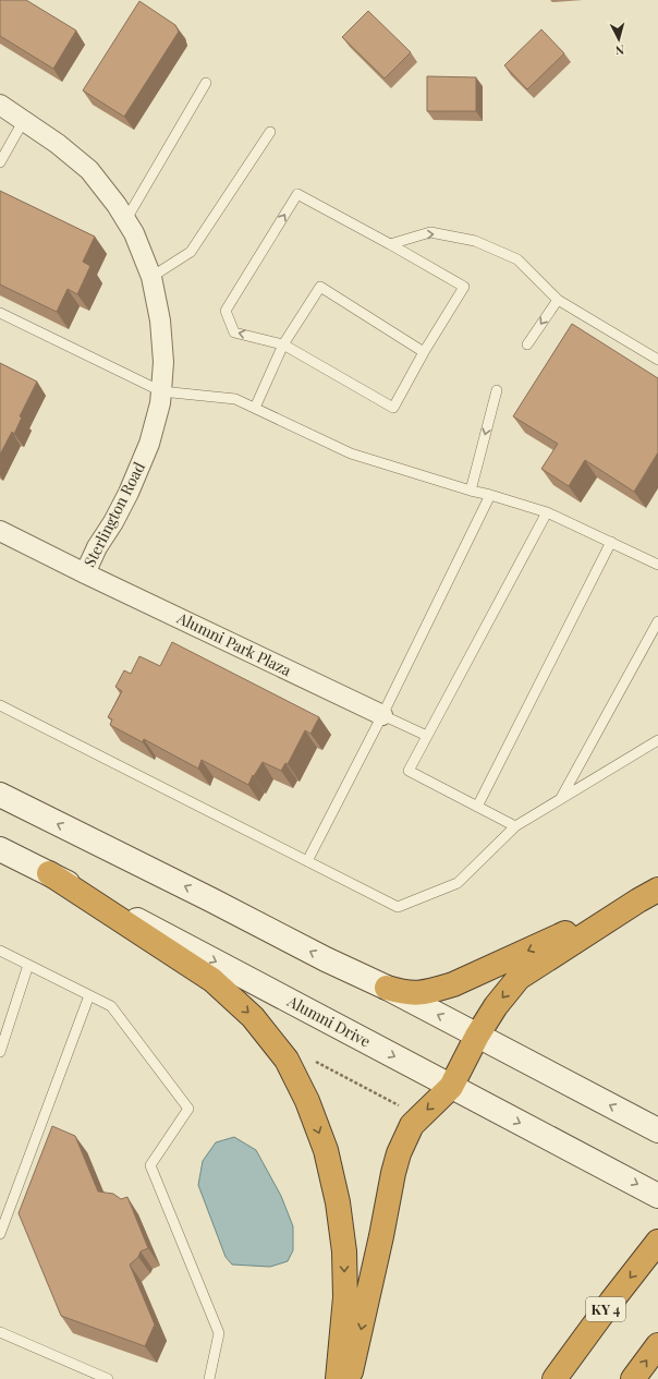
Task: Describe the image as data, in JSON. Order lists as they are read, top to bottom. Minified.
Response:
{"streets":{"highway":["KY 4"],"main road":["Alumni Drive"],"street":["Sterlington Road","Alumni Park Plaza"]},"crossings":[["Sterlington Road","Alumni Park Plaza"]],"north":"bottom"}
